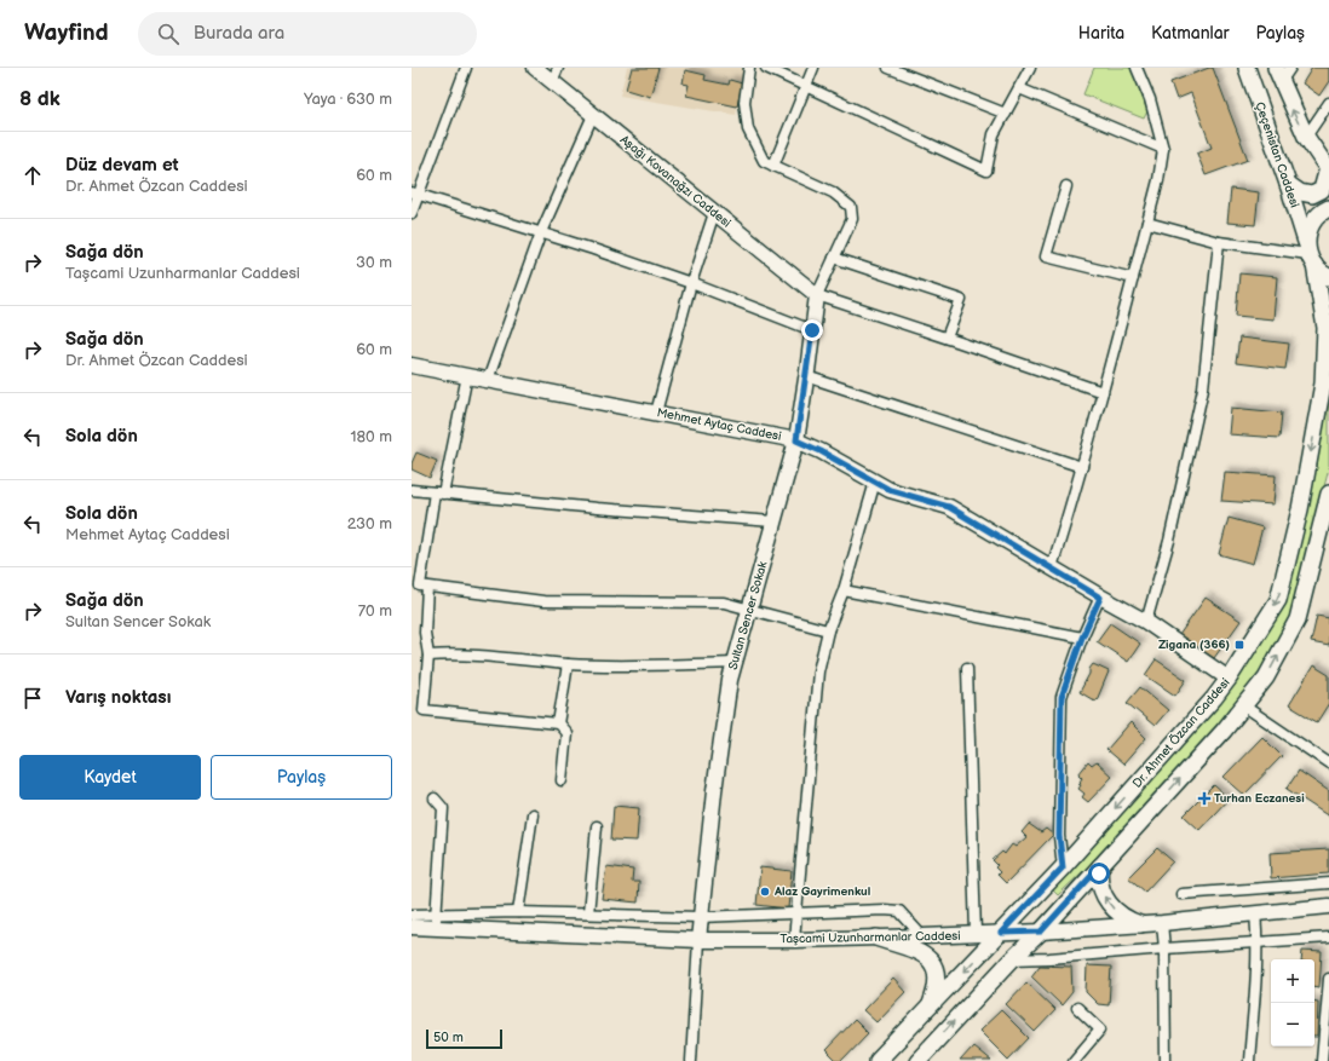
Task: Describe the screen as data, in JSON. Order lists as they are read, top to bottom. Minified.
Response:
{"streets":{"main road":["Çeçenistan Caddesi","Dr. Ahmet Özcan Caddesi"],"street":["Aşağı Kovanağzı Caddesi","Mehmet Aytaç Caddesi","Sultan Sencer Sokak","Taşcami Uzunharmanlar Caddesi"]},"crossings":[["Çeçenistan Caddesi","Dr. Ahmet Özcan Caddesi"],["Aşağı Kovanağzı Caddesi","Sultan Sencer Sokak"],["Mehmet Aytaç Caddesi","Sultan Sencer Sokak"],["Mehmet Aytaç Caddesi","Dr. Ahmet Özcan Caddesi"],["Sultan Sencer Sokak","Taşcami Uzunharmanlar Caddesi"],["Dr. Ahmet Özcan Caddesi","Taşcami Uzunharmanlar Caddesi"]],"places":{"transit":["Zigana (366)"],"health":["Turhan Eczanesi"],"other":["Alaz Gayrimenkul"]},"scale_bar":"50 m","page":{"header":"Wayfind","search":"Burada ara","nav":["Harita","Katmanlar","Paylaş"],"heading":["8 dk","Yaya · 630 m"],"list":[["Düz devam et","Dr. Ahmet Özcan Caddesi","60 m"],["Sağa dön","Taşcami Uzunharmanlar Caddesi","30 m"],["Sağa dön","Dr. Ahmet Özcan Caddesi","60 m"],["Sola dön","180 m"],["Sola dön","Mehmet Aytaç Caddesi","230 m"],["Sağa dön","Sultan Sencer Sokak","70 m"],"Varış noktası"],"buttons":["Kaydet","Paylaş"],"map_buttons":["+","−"],"scale":"50 m"}}
